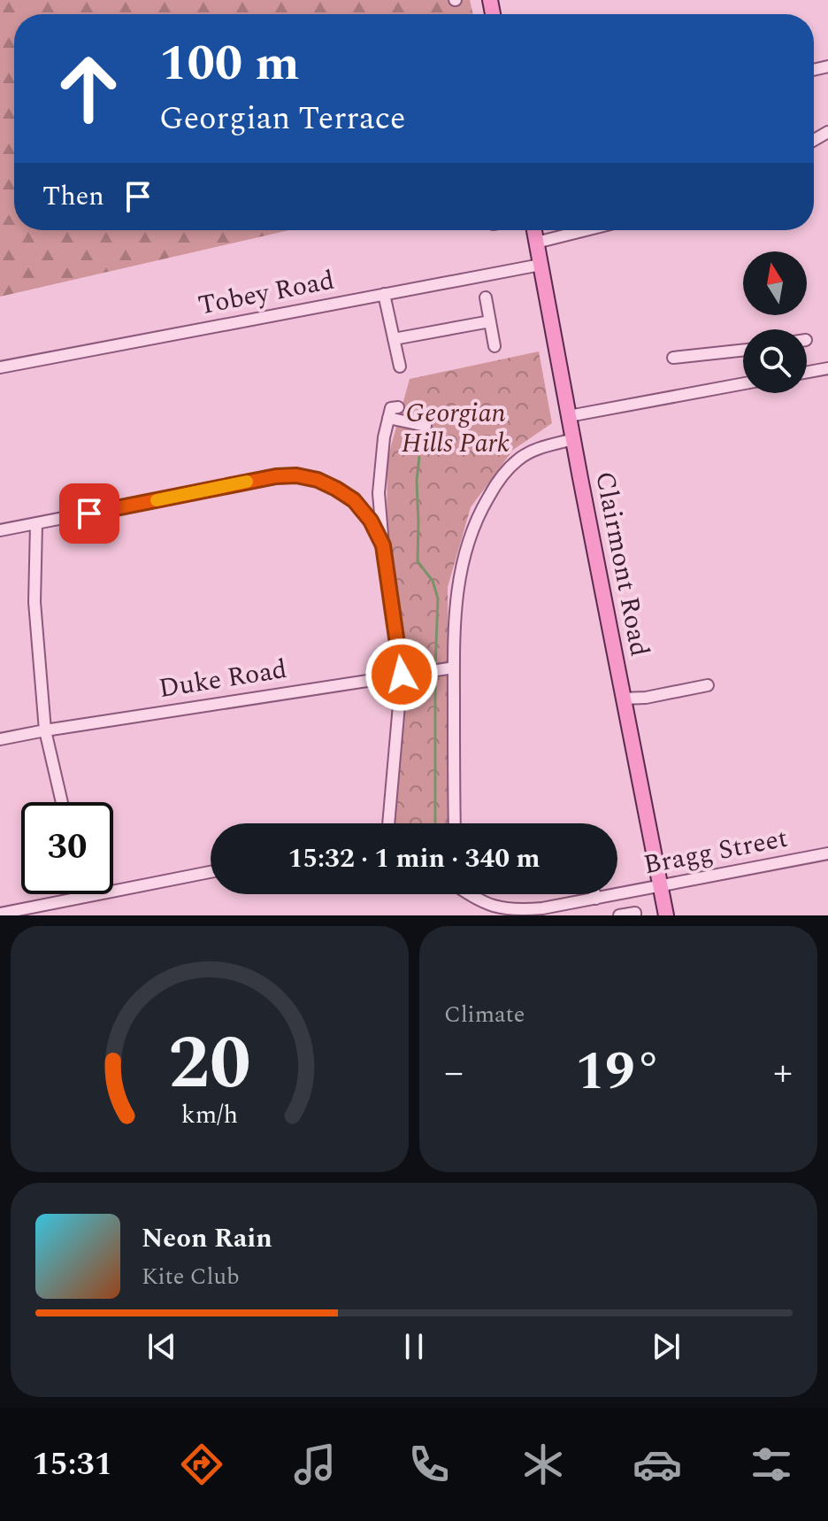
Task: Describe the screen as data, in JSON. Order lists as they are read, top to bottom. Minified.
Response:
{"streets":{"main road":["Clairmont Road"],"street":["Tobey Road","Duke Road","Bragg Street"]},"crossings":[["Tobey Road","Clairmont Road"],["Clairmont Road","Bragg Street"]],"parks":["Georgian Hills Park"],"north":"top","page":{"turn":["100 m","Georgian Terrace"],"then":"Then","limit":"30","trip":"15:32 · 1 min · 340 m","tile":"Climate","heat":["−","19°","+"],"song":["Neon Rain","Kite Club"],"tabs":"15:31","gauge":["20","km/h"]}}
